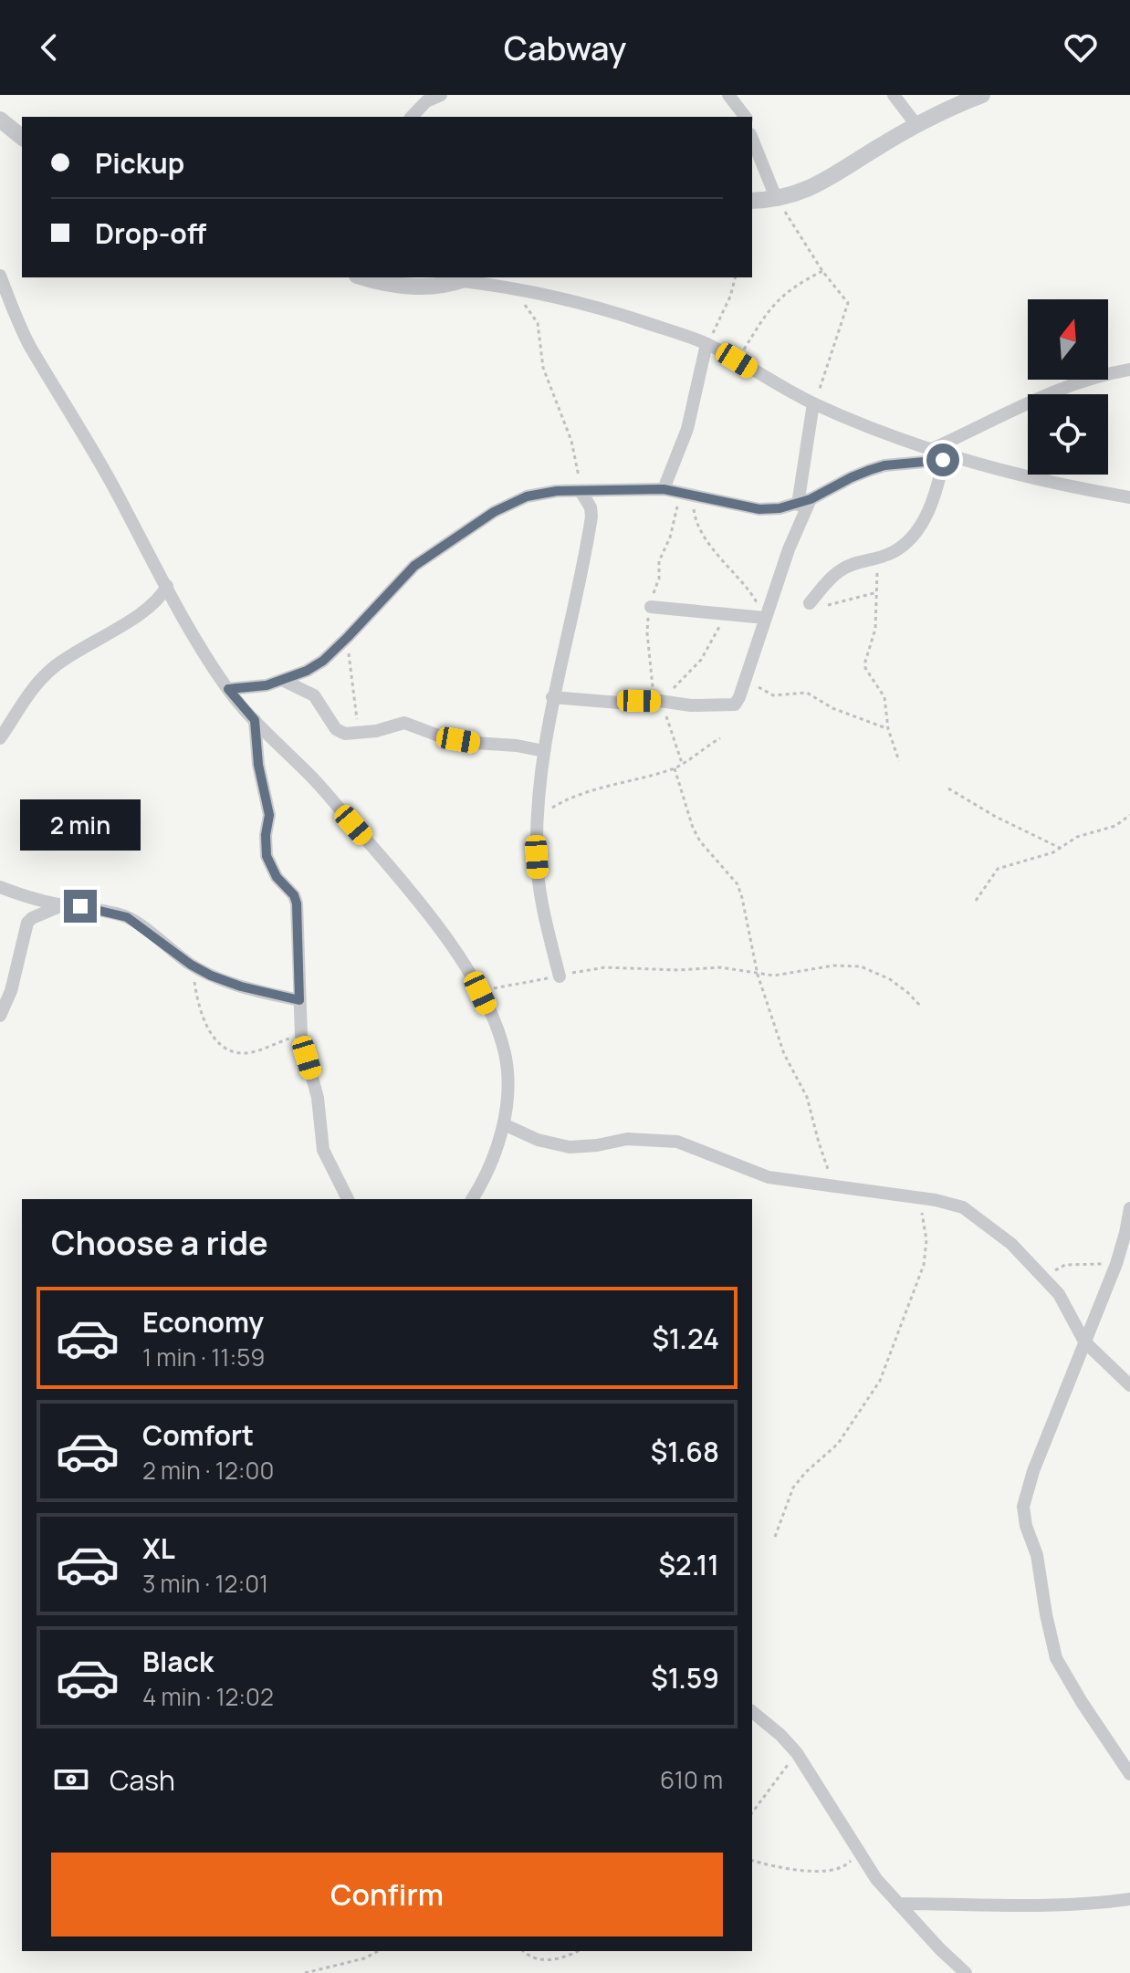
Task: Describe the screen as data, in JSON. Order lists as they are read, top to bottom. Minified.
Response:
{"north":"top","page":{"header":"Cabway","banner":["Pickup","Drop-off"],"bubble":"2 min","heading":"Choose a ride","list":[{"name":"Economy","note":"1 min · 11:59","value":"$1.24"},{"name":"Comfort","note":"2 min · 12:00","value":"$1.68"},{"name":"XL","note":"3 min · 12:01","value":"$2.11"},{"name":"Black","note":"4 min · 12:02","value":"$1.59"}],"pay":["Cash","610 m"],"buttons":"Confirm"}}
